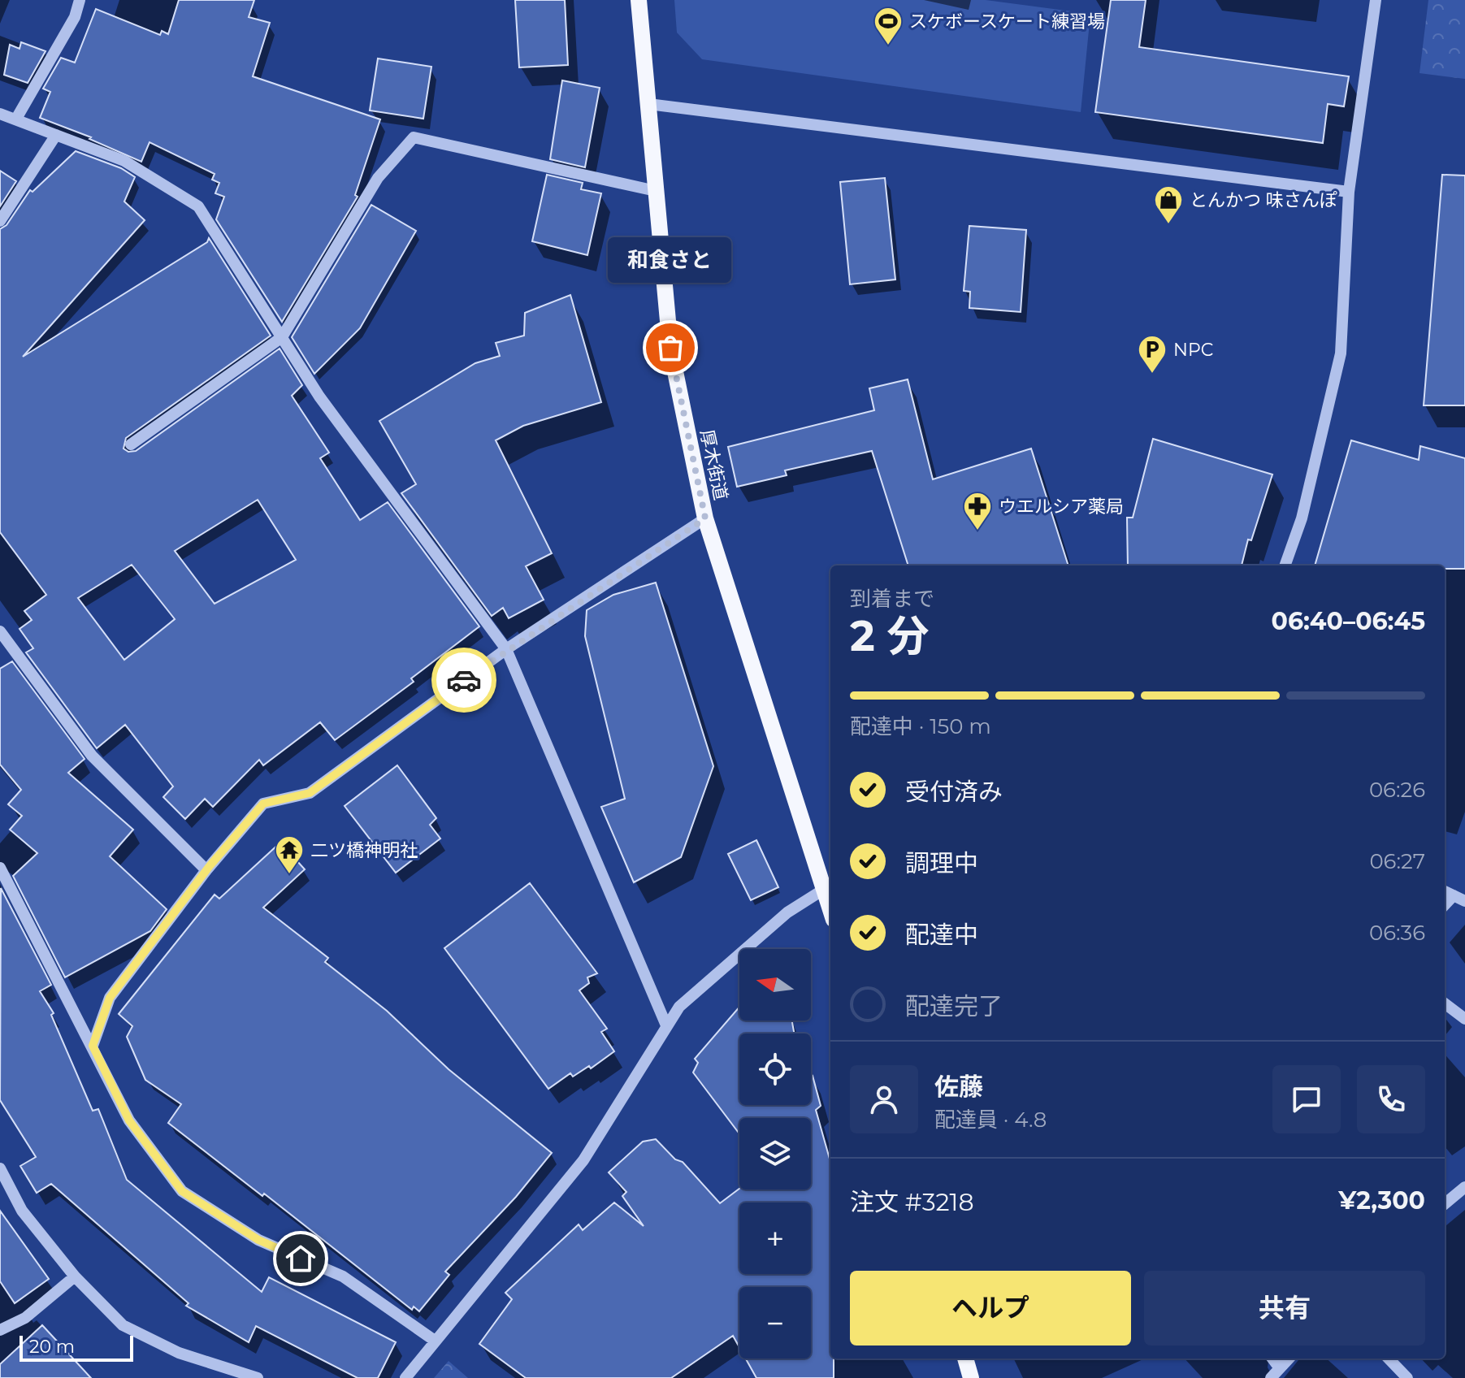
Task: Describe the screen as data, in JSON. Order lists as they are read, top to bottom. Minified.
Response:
{"streets":{"main road":["厚木街道"]},"places":{"sports":["スケボースケート練習場"],"shop":["とんかつ 味さんぽ"],"other":["和食さと"],"parking":["NPC"],"pharmacy":["ウエルシア薬局"],"temple":["二ツ橋神明社"]},"scale_bar":"20 m","north":"left","page":{"bubble":"和食さと","heading":["2 分","到着まで","06:40–06:45"],"panel":["佐藤","配達員 · 4.8","注文 #3218","¥2,300"],"bar":"配達中 · 150 m","list":[["受付済み","06:26"],["調理中","06:27"],["配達中","06:36"],"配達完了"],"map_buttons":["+","−"],"buttons":["ヘルプ","共有"],"scale":"20 m"}}
